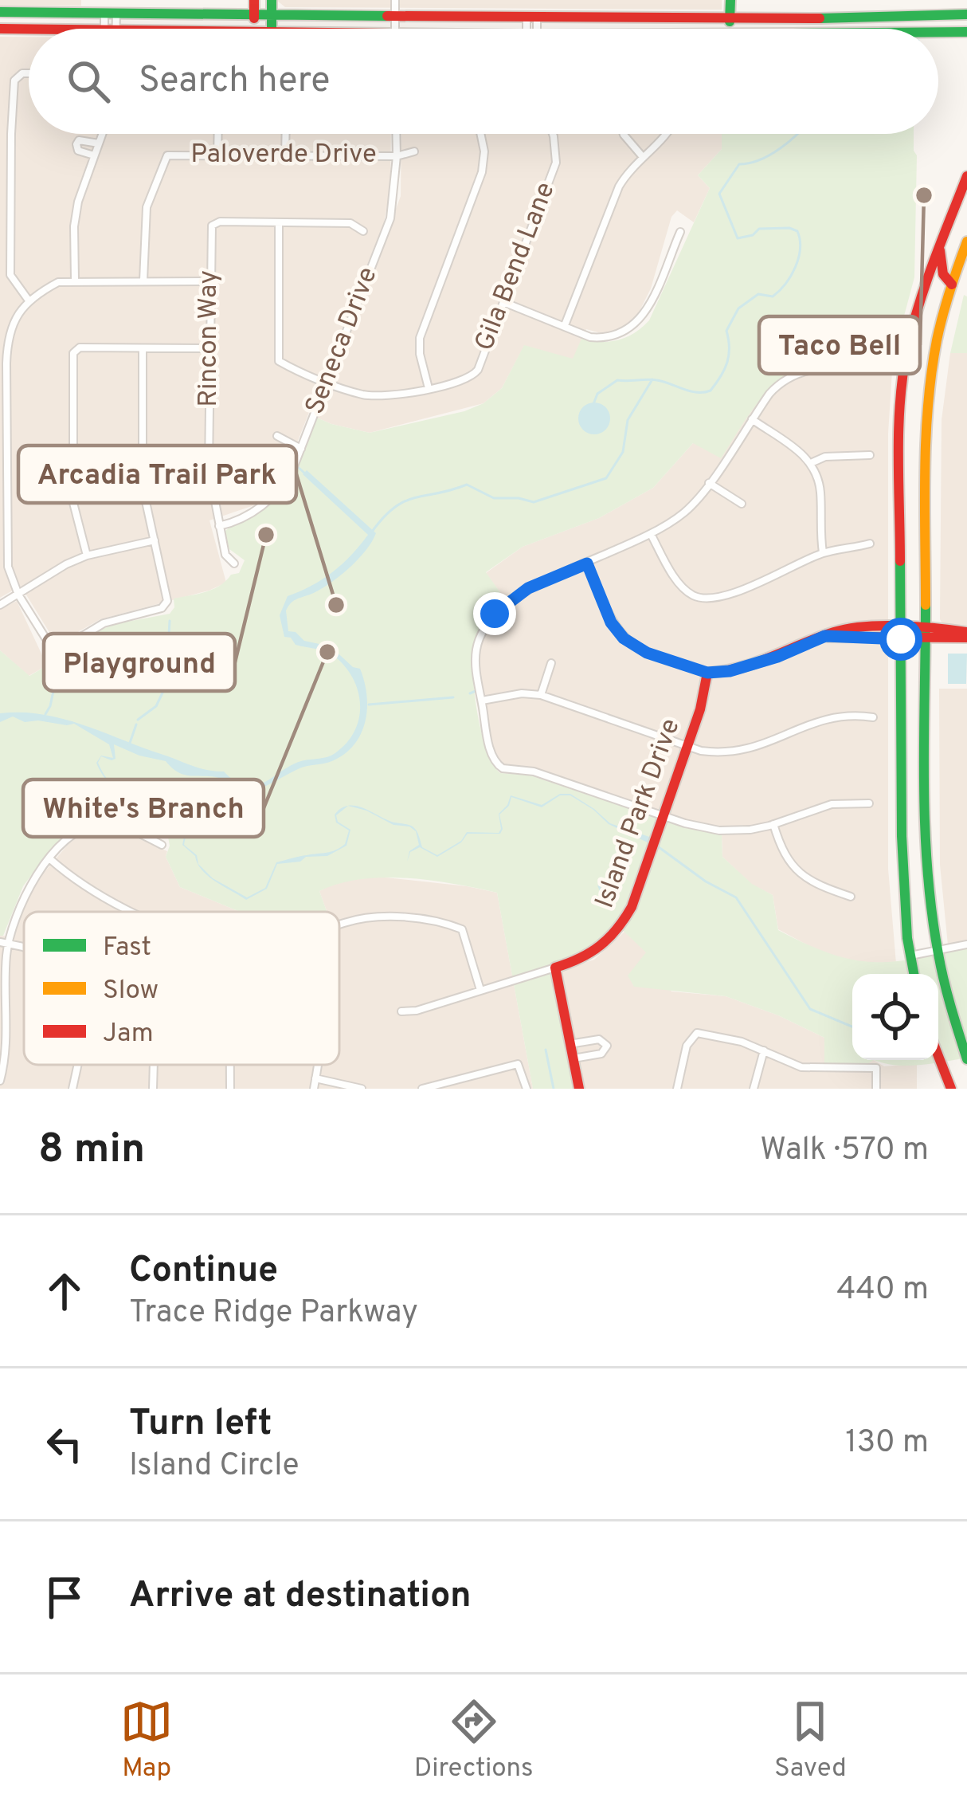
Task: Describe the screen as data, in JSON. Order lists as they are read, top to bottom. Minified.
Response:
{"streets":{"main road":["Island Park Drive"],"street":["Paloverde Drive","Gila Bend Lane","Rincon Way","Seneca Drive"]},"crossings":[["Paloverde Drive","Seneca Drive"],["Gila Bend Lane","Rincon Way"],["Gila Bend Lane","Seneca Drive"],["Rincon Way","Seneca Drive"]],"places":["Taco Bell","Playground","Arcadia Trail Park","White's Branch"],"legend":["Fast","Slow","Jam"],"page":{"search":"Search here","heading":["8 min","Walk · 570 m"],"list":[["Continue","Trace Ridge Parkway","440 m"],["Turn left","Island Circle","130 m"],"Arrive at destination"],"nav":["Map","Directions","Saved"]}}
